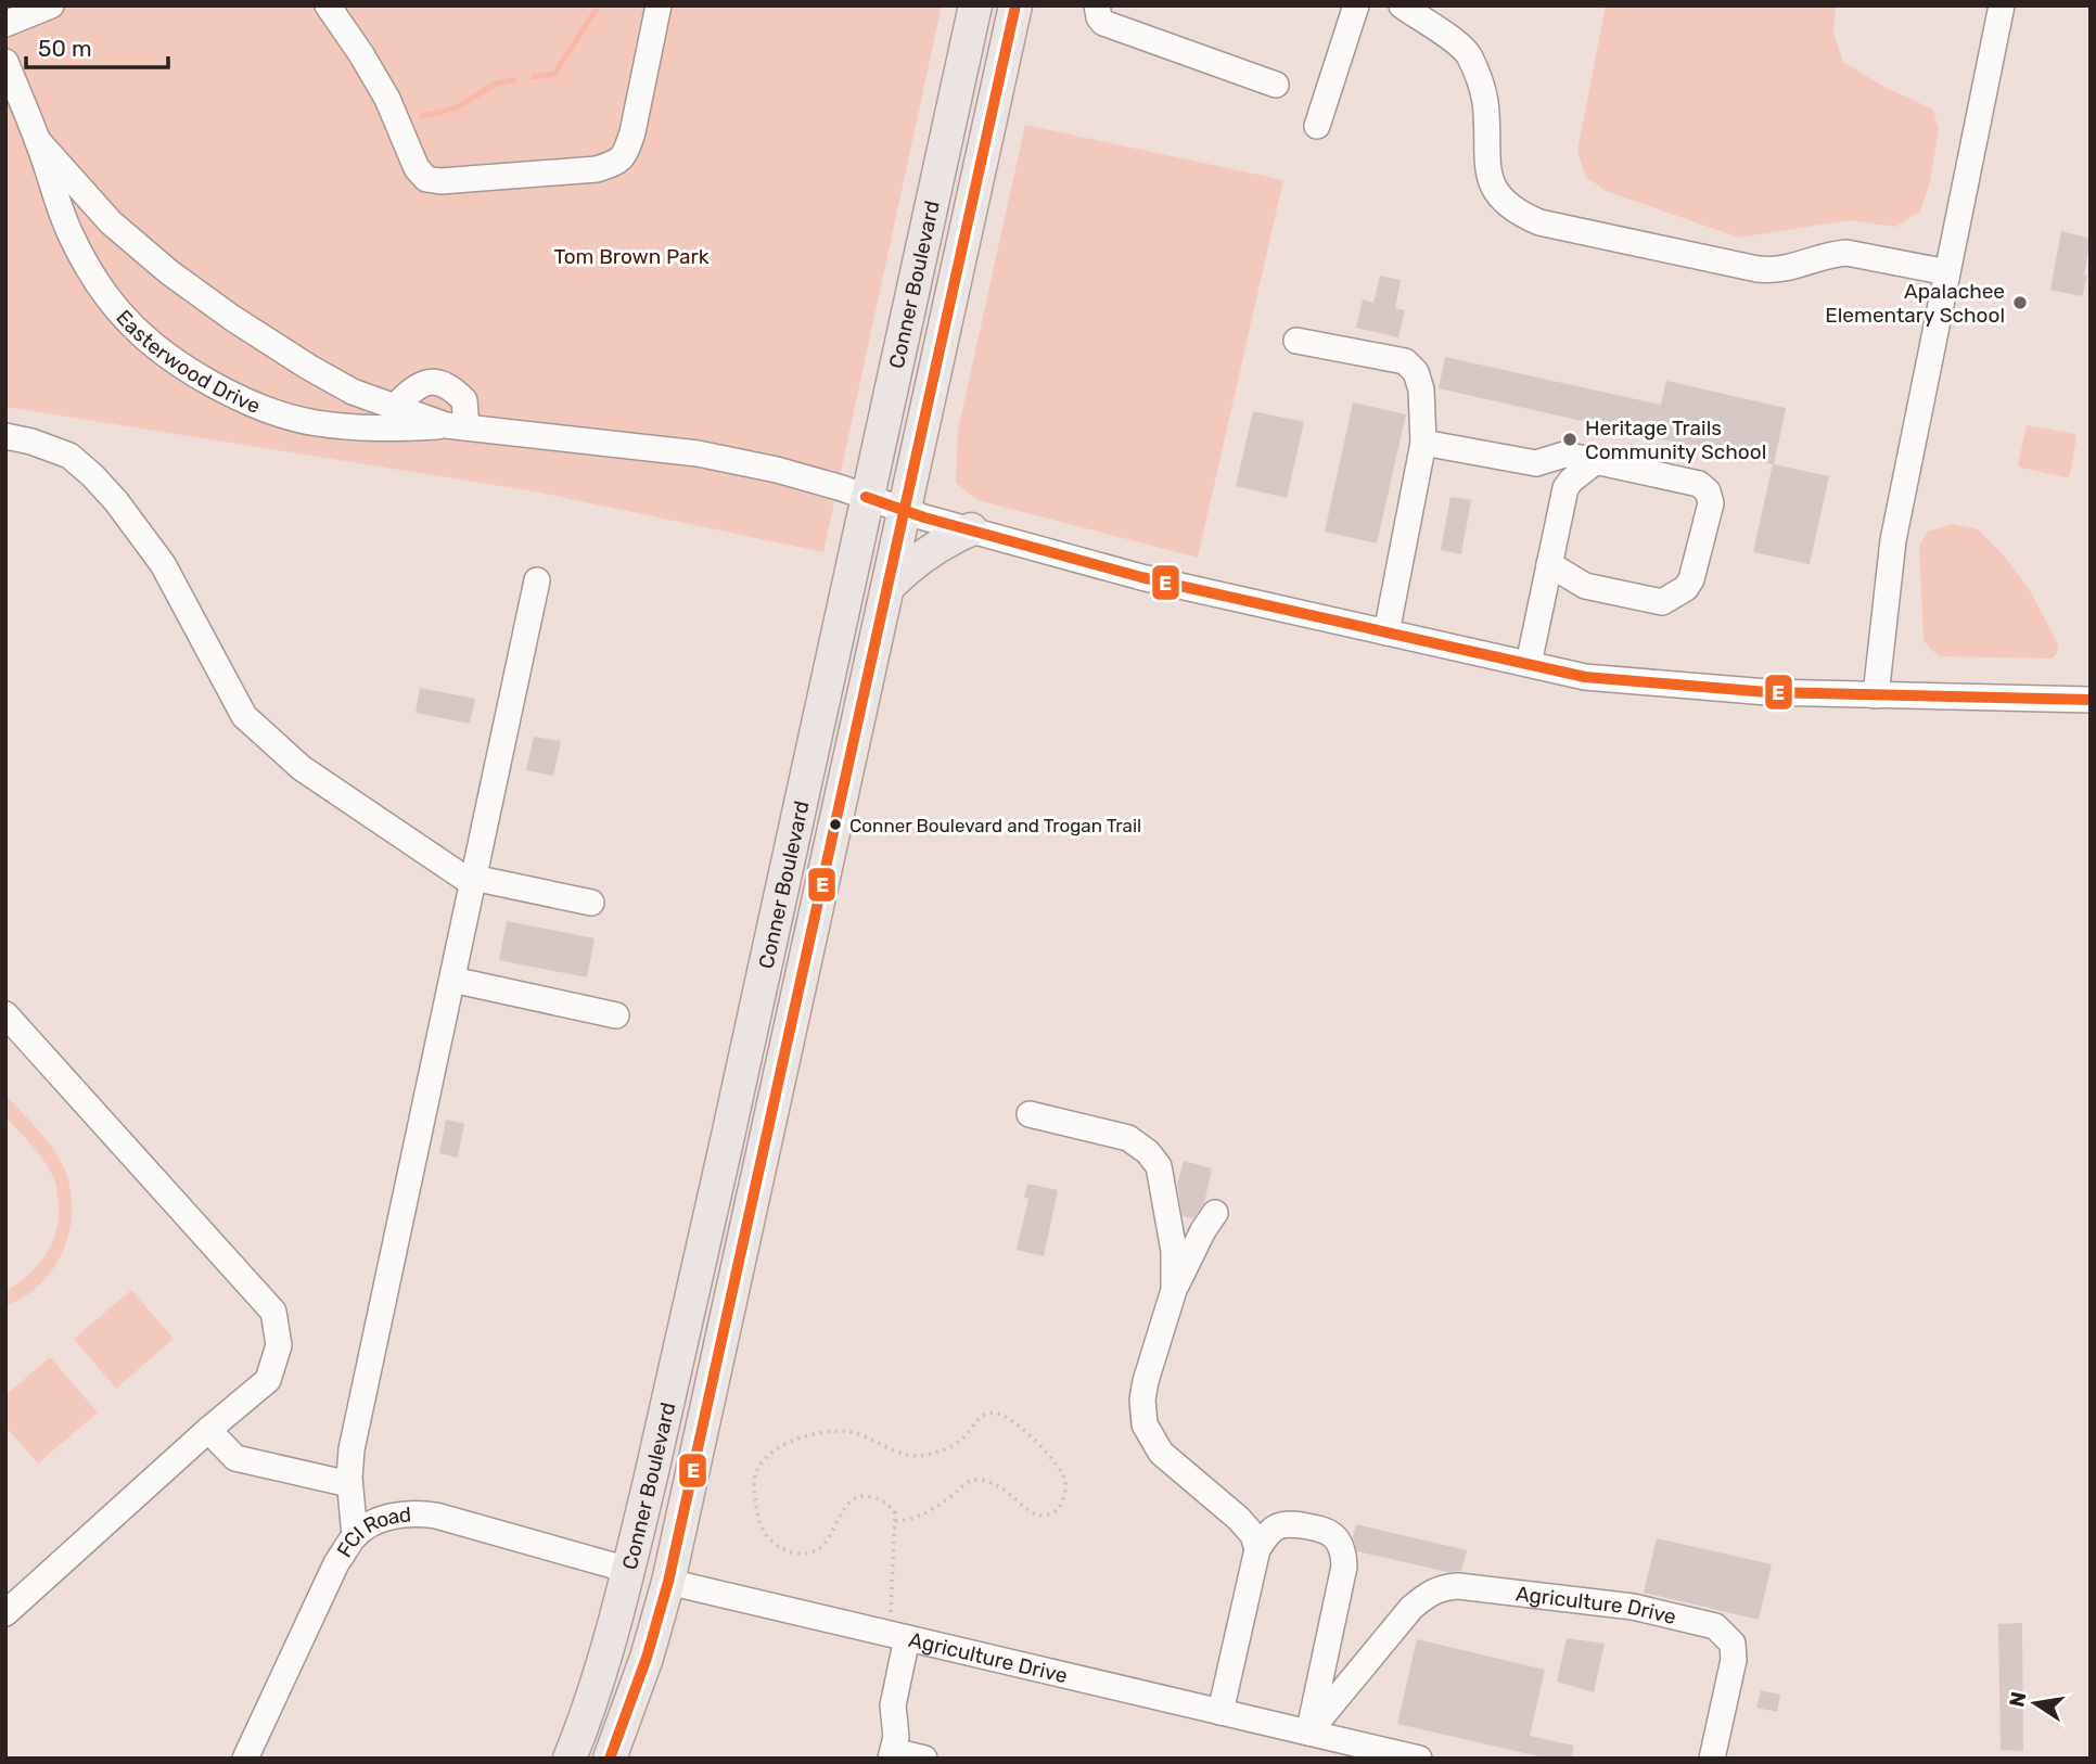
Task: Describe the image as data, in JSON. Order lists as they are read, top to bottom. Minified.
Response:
{"streets":{"main road":["Conner Boulevard"],"street":["Easterwood Drive","FCI Road","Agriculture Drive"]},"crossings":[["Conner Boulevard","Easterwood Drive"],["Conner Boulevard","FCI Road"],["Conner Boulevard","Agriculture Drive"]],"parks":["Tom Brown Park"],"places":["Apalachee Elementary School","Heritage Trails Community School","Conner Boulevard and Trogan Trail"],"lines":["transit line E"],"scale_bar":"50 m","north":"left"}
